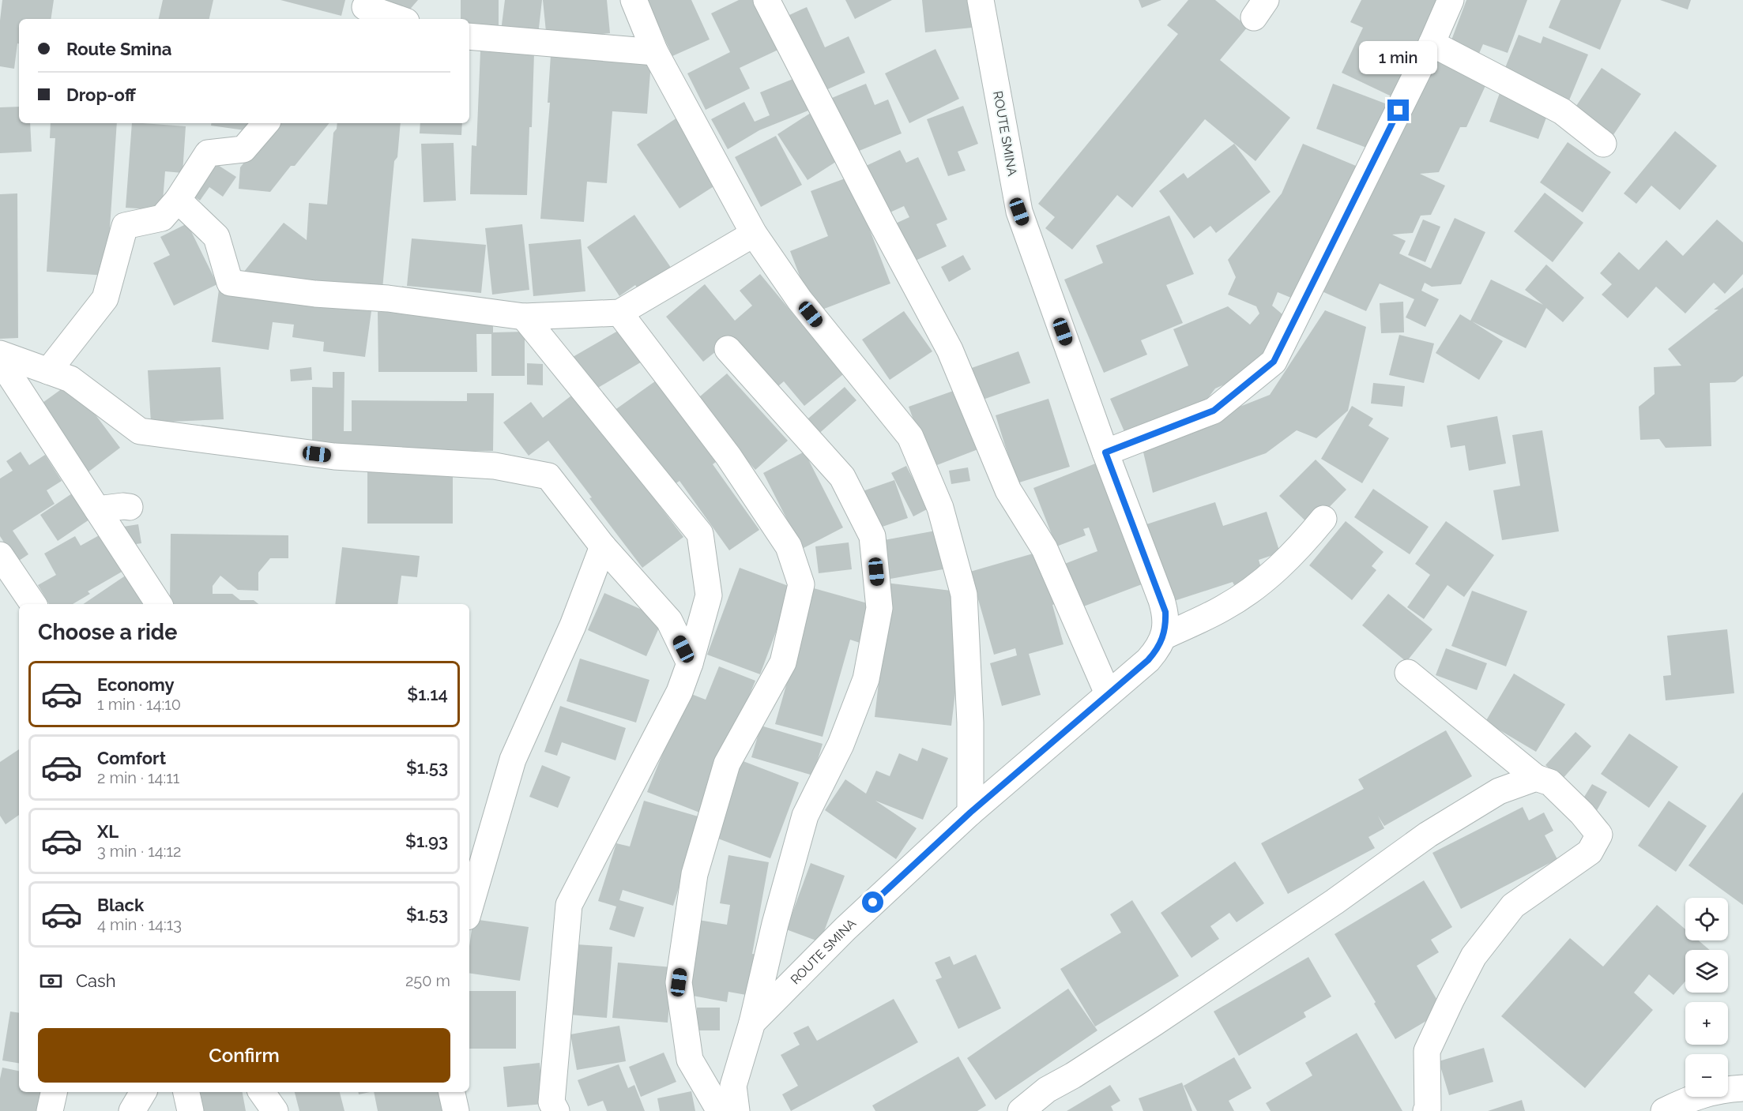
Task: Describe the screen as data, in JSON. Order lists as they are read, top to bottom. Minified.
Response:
{"streets":{"street":["ROUTE SMINA"]},"page":{"banner":["Route Smina","Drop-off"],"bubble":"1 min","heading":"Choose a ride","list":[{"name":"Economy","note":"1 min · 14:10","value":"$1.14"},{"name":"Comfort","note":"2 min · 14:11","value":"$1.53"},{"name":"XL","note":"3 min · 14:12","value":"$1.93"},{"name":"Black","note":"4 min · 14:13","value":"$1.53"}],"map_buttons":["+","−"],"pay":["Cash","250 m"],"buttons":"Confirm"}}
